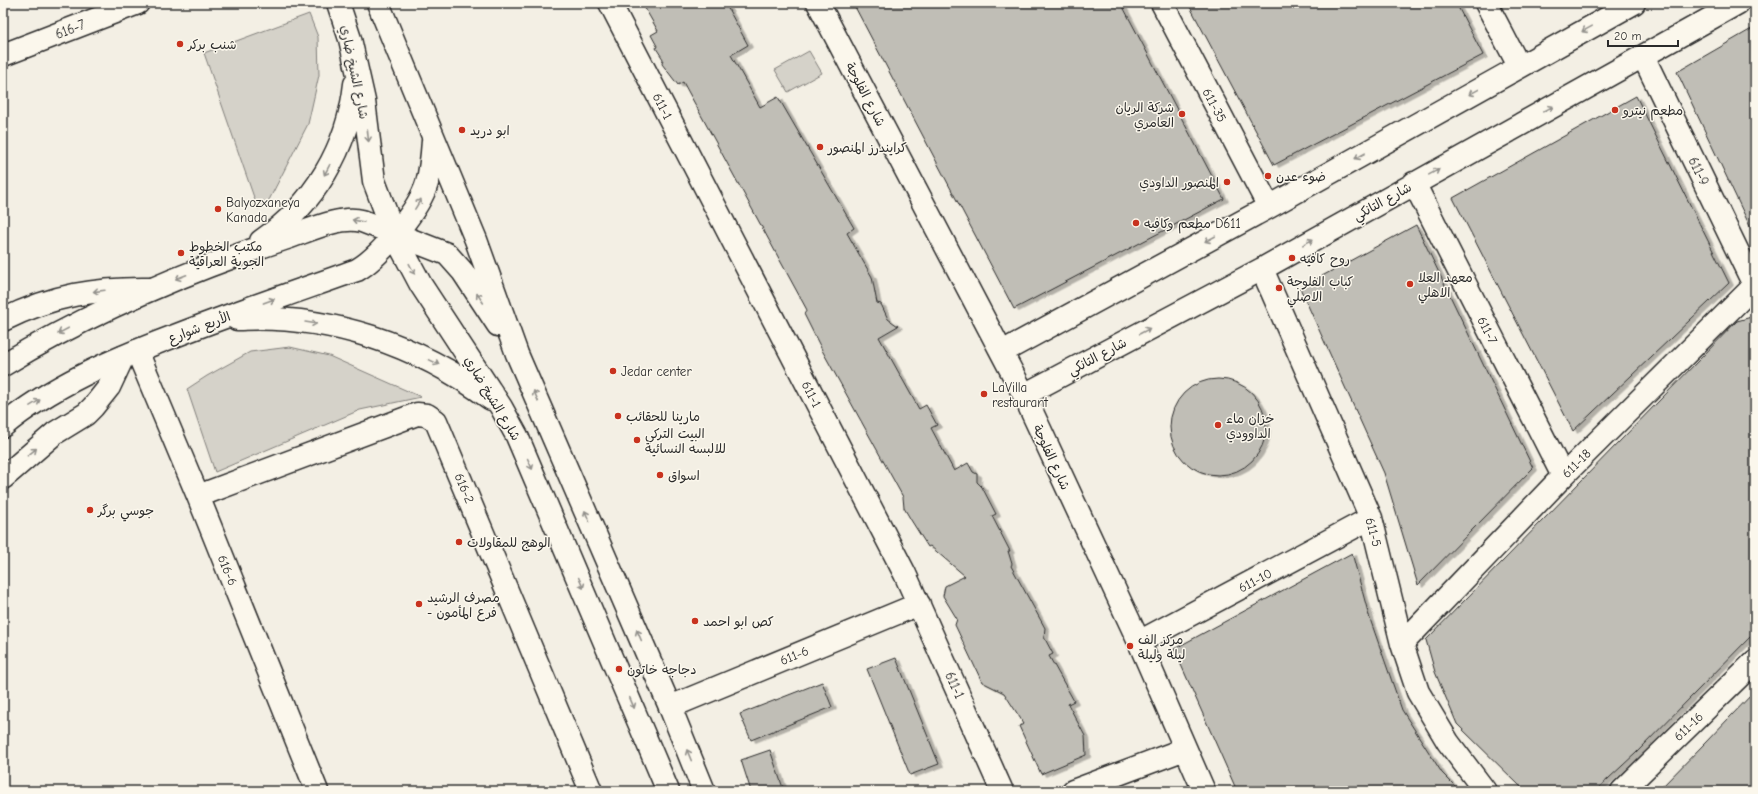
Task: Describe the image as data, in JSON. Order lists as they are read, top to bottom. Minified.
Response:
{"streets":{"street":["616-7","شارع الشيخ ضاري","شارع الفلوجة","611-35","611-1","611-9","شارع التانكي","الأربع شوارع","611-7","611-18","616-2","611-5","616-6","611-10","611-6","611-16"]},"crossings":[["شارع الشيخ ضاري","الأربع شوارع"],["شارع الفلوجة","شارع التانكي"],["شارع الفلوجة","611-10"],["611-1","611-6"],["611-9","شارع التانكي"],["611-9","611-18"],["شارع التانكي","611-7"],["شارع التانكي","611-5"],["الأربع شوارع","616-6"],["611-7","611-18"],["611-18","611-5"],["616-2","616-6"],["611-5","611-10"]],"places":["شنب بركر","مطعم نيترو","شركة الريان العامري","ابو دريد","كرايندرز المنصور","ضوء عدن","المنصور الداودي","Balyozxaneya Kanada","مطعم وكافيه D611","مكتب الخطوط الجوية العراقية","روح كافيه","معهد العلا الاهلي","كباب الفلوجة الاصلي","Jedar center","LaVilla restaurant","مارينا للحقائب","خزان ماء الداوودي","البيت التركي للالبسه النسائية","اسواق","جوسي برگر","الوهج للمقاولات","مصرف الرشيد - فرع المأمون","كص ابو احمد","مركز الف ليلة وليلة","دجاجه خاتون"],"scale_bar":"20 m"}
